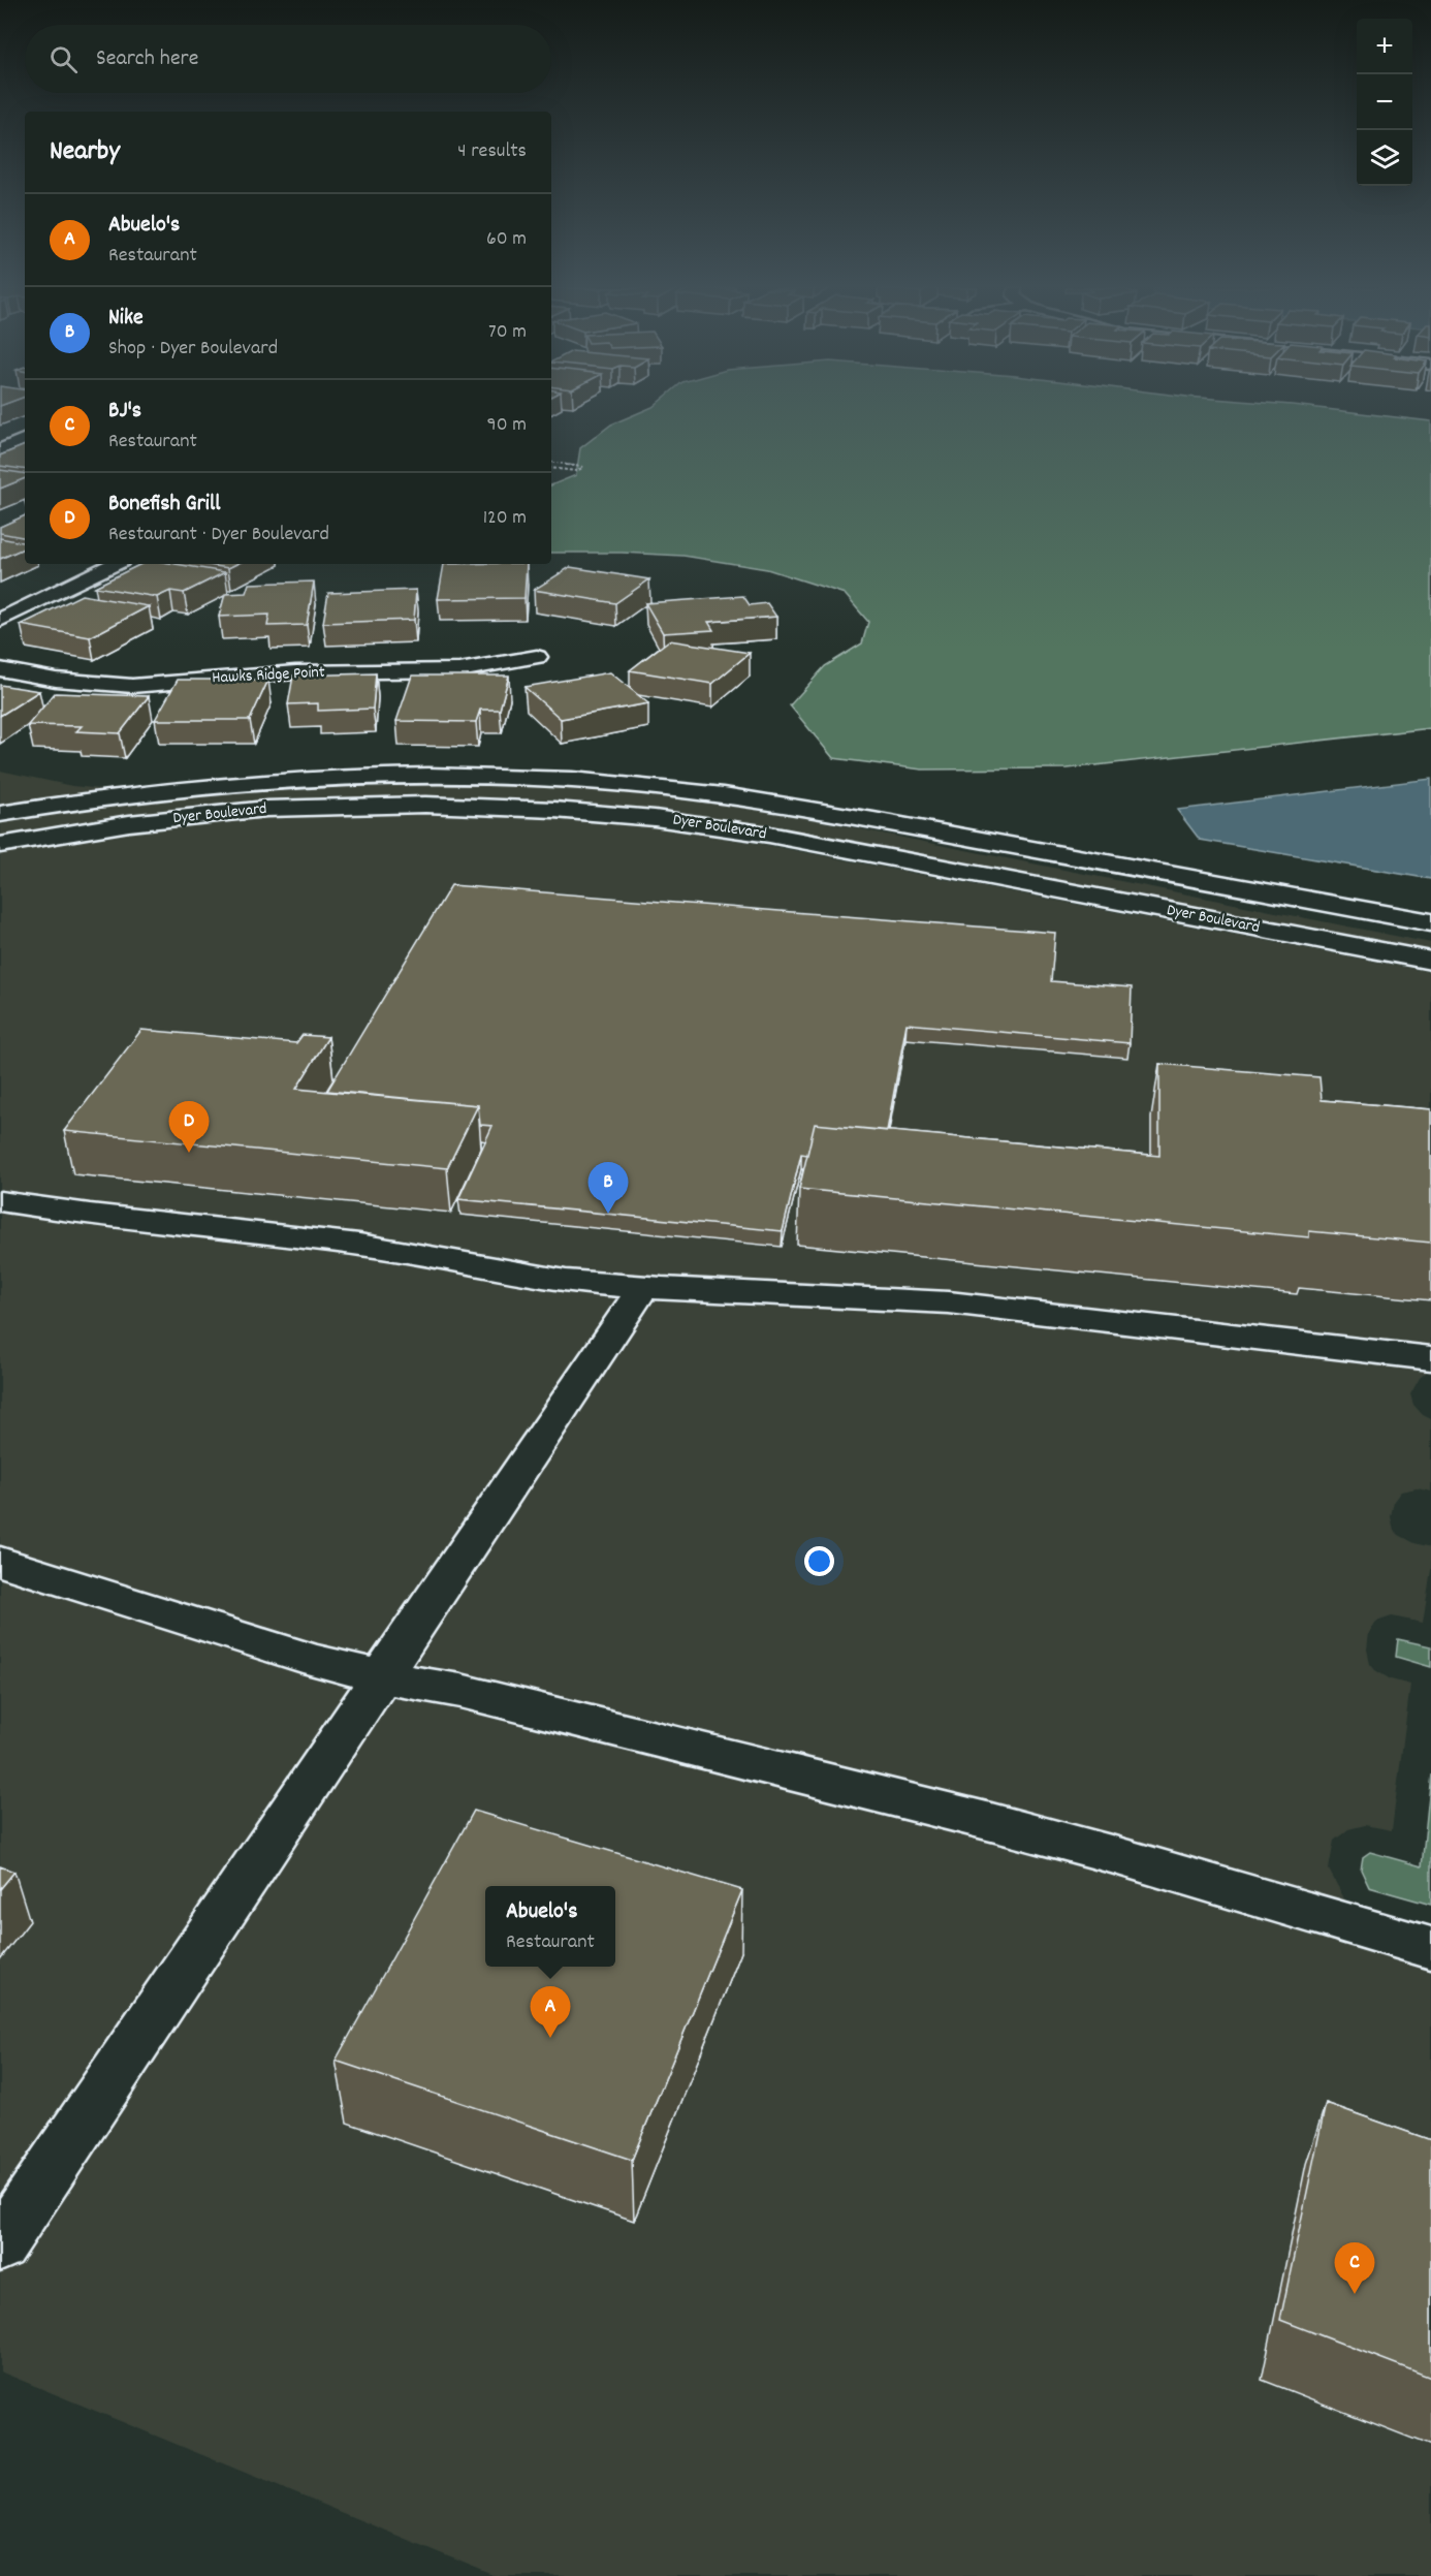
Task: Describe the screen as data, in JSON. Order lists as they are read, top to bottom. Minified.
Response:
{"streets":{"street":["Hawks Ridge Point","Dyer Boulevard"]},"page":{"map_buttons":["+","−"],"search":"Search here","heading":["Nearby","4 results"],"list":[{"mark":"A","name":"Abuelo's","note":"Restaurant","value":"60 m"},{"mark":"B","name":"Nike","note":"Shop · Dyer Boulevard","value":"70 m"},{"mark":"C","name":"BJ's","note":"Restaurant","value":"90 m"},{"mark":"D","name":"Bonefish Grill","note":"Restaurant · Dyer Boulevard","value":"120 m"}],"pins":["D","B","A","C"],"popup":["Abuelo's","Restaurant"]}}
